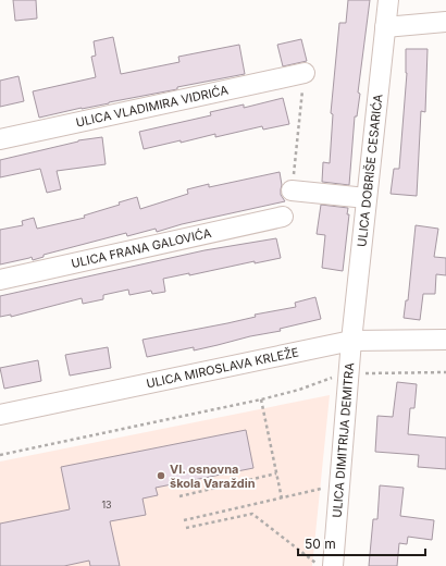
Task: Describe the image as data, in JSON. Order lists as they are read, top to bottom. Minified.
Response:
{"streets":{"street":["ULICA VLADIMIRA VIDRIĆA","ULICA DOBRIŠE CESARIĆA","ULICA FRANA GALOVIĆA","ULICA MIROSLAVA KRLEŽE","ULICA DIMITRIJA DEMITRA"]},"crossings":[["ULICA DOBRIŠE CESARIĆA","ULICA MIROSLAVA KRLEŽE"],["ULICA DOBRIŠE CESARIĆA","ULICA DIMITRIJA DEMITRA"],["ULICA MIROSLAVA KRLEŽE","ULICA DIMITRIJA DEMITRA"]],"places":["VI. osnovna škola Varaždin"],"house_numbers":["13"],"scale_bar":"50 m"}
